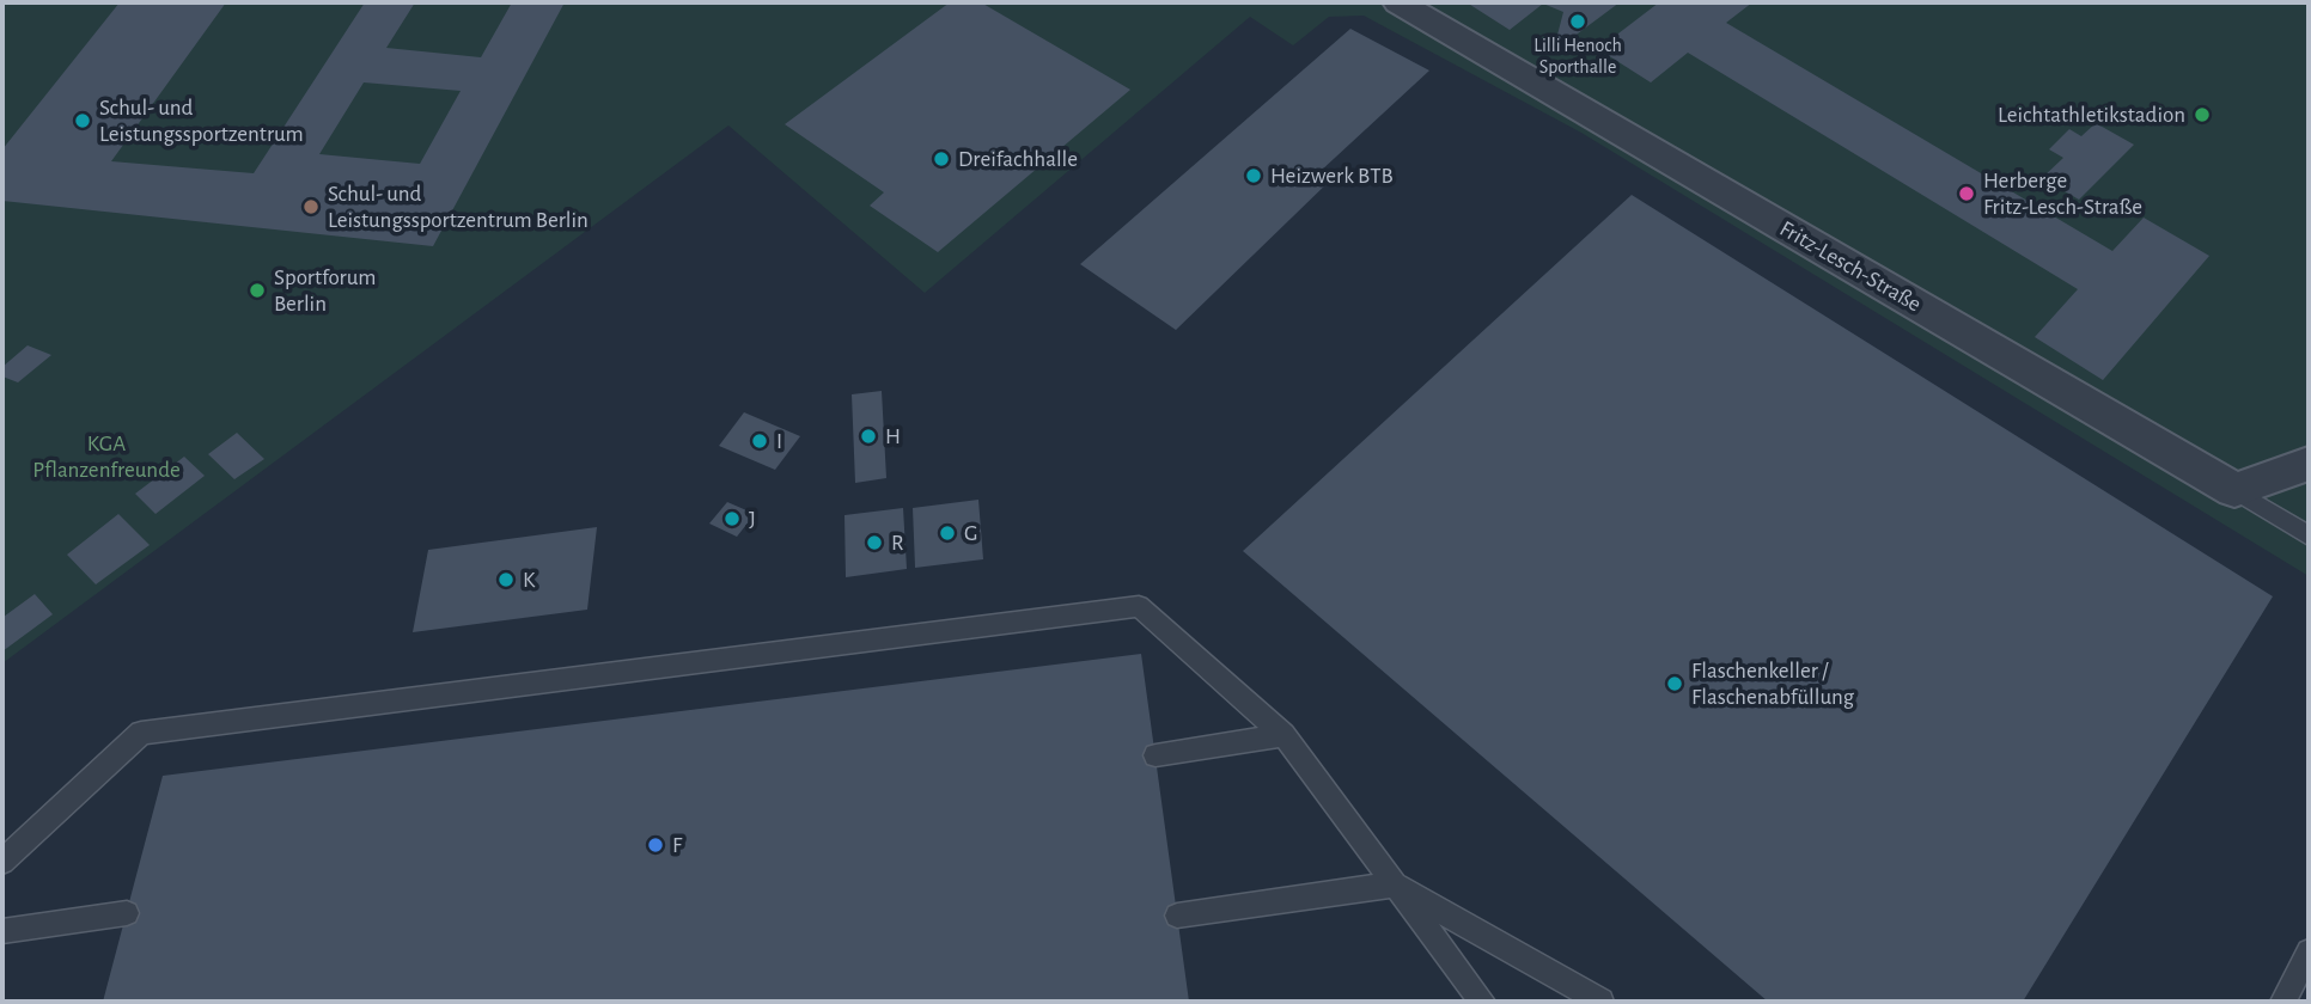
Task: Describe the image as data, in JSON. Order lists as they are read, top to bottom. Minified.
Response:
{"streets":{"street":["Fritz-Lesch-Straße"]},"parks":["KGA Pflanzenfreunde"],"places":["Lilli Henoch Sporthalle","Leichtathletikstadion","Schul- und Leistungssportzentrum","Dreifachhalle","Heizwerk BTB","Herberge Fritz-Lesch-Straße","Schul- und Leistungssportzentrum Berlin","Sportforum Berlin","H","I","J","G","R","K","Flaschenkeller / Flaschenabfüllung","F"]}
